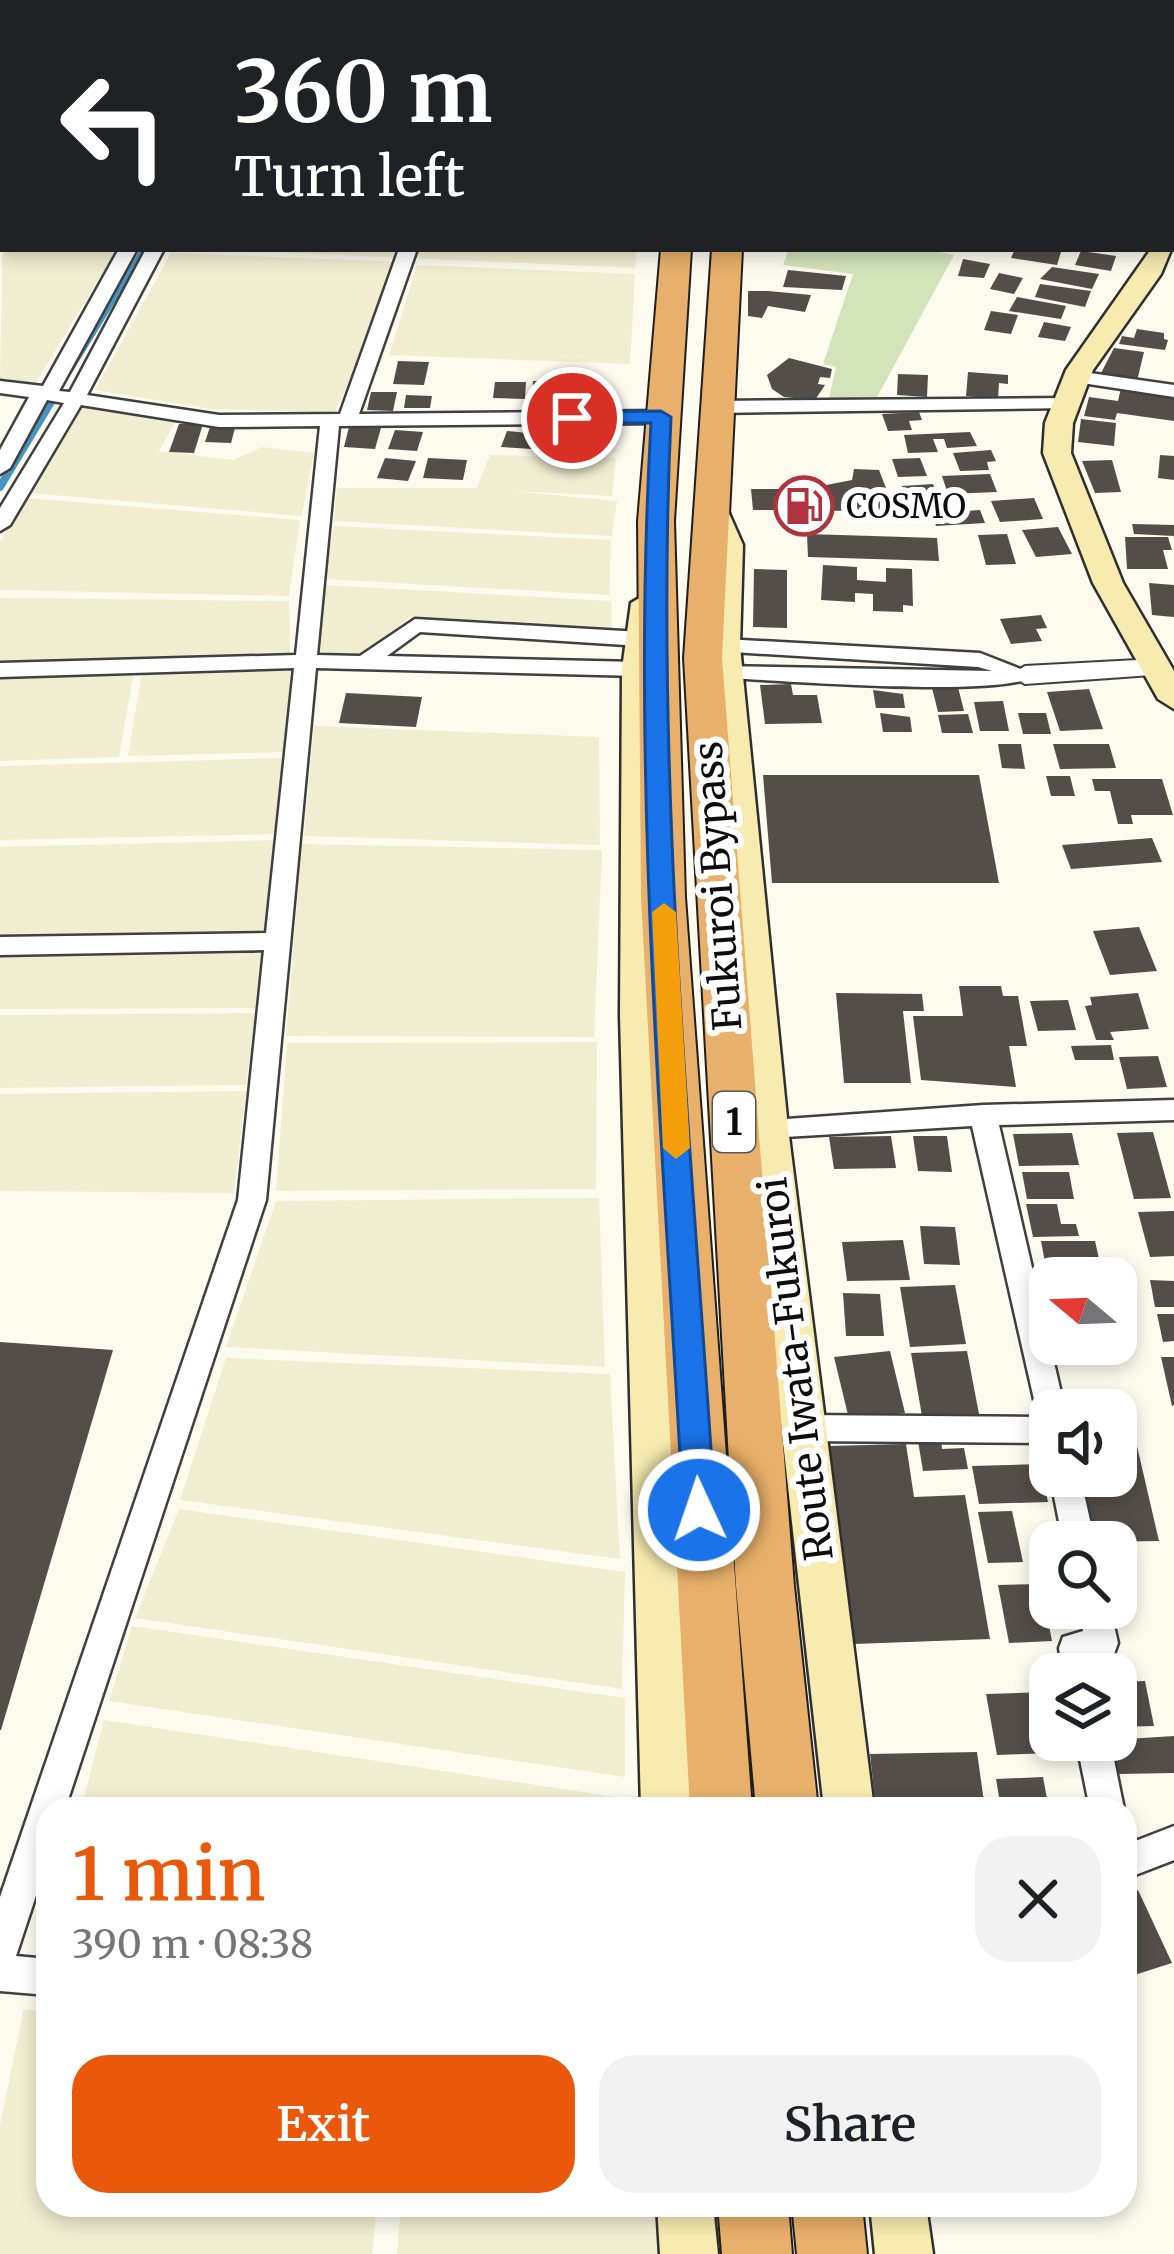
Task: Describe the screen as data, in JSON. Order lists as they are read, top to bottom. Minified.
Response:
{"streets":{"highway":["Fukuroi Bypass","1"],"main road":["Route Iwata-Fukuroi"]},"crossings":[["Fukuroi Bypass","Route Iwata-Fukuroi"]],"places":{"fuel station":["COSMO"]},"north":"left","page":{"turn":["360 m","Turn left"],"heading":["1 min","390 m · 08:38"],"buttons":["Exit","Share"]}}
